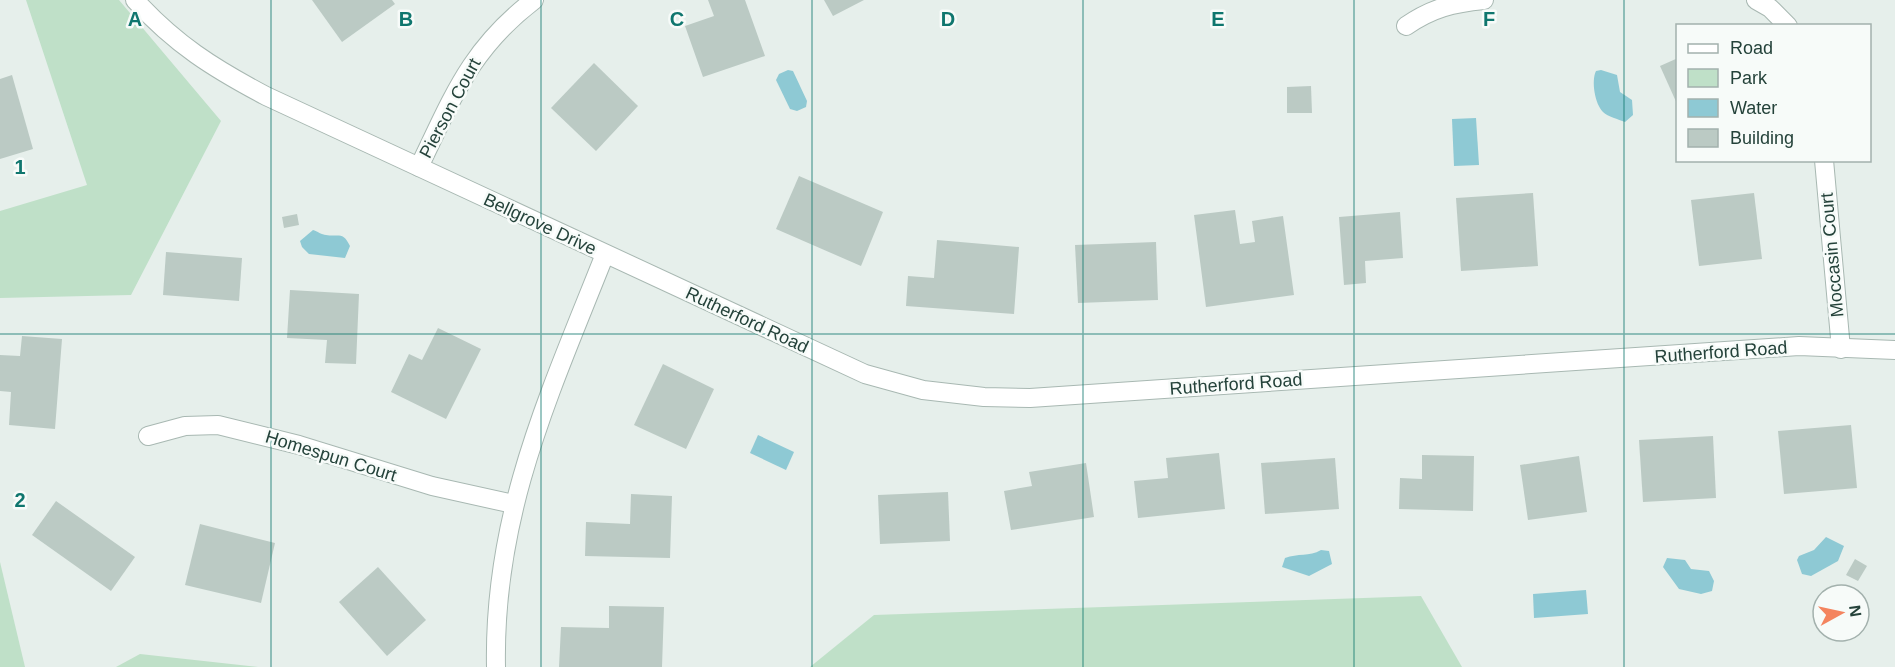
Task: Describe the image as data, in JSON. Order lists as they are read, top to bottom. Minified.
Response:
{"streets":{"street":["Pierson Court","Bellgrove Drive","Moccasin Court","Rutherford Road","Homespun Court"]},"crossings":[["Pierson Court","Bellgrove Drive"],["Bellgrove Drive","Rutherford Road"],["Bellgrove Drive","Homespun Court"],["Moccasin Court","Rutherford Road"]],"legend":["Road","Park","Water","Building"],"north":"right","grid":{"columns":["A","B","C","D","E","F"],"rows":["1","2"]}}
